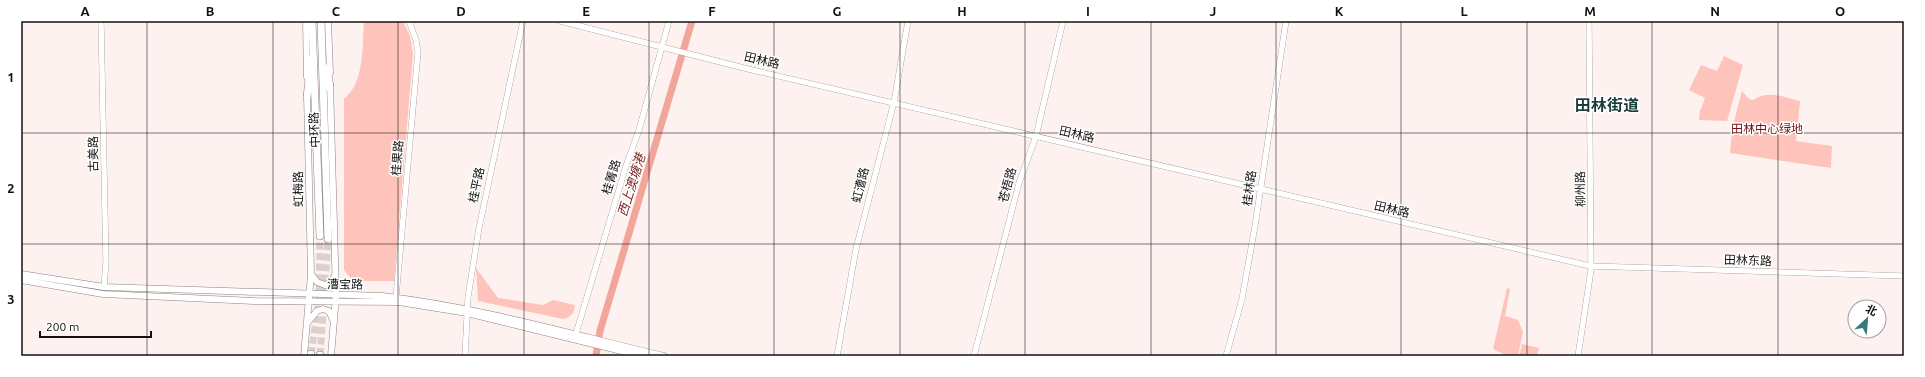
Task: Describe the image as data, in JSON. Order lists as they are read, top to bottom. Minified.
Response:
{"streets":{"highway":["中环路"],"main road":["虹梅路","漕宝路"],"street":["田林路","古美路","桂果路","桂箐路","桂平路","虹漕路","苍梧路","桂林路","柳州路","田林东路"]},"crossings":[["田林路","桂箐路"],["田林路","虹漕路"],["田林路","苍梧路"],["田林路","桂林路"],["田林路","柳州路"],["田林路","田林东路"],["古美路","漕宝路"],["桂果路","漕宝路"],["桂箐路","漕宝路"],["桂平路","漕宝路"],["虹梅路","漕宝路"],["柳州路","田林东路"]],"districts":["田林街道"],"water":["西上澳塘港"],"parks":["田林中心绿地"],"scale_bar":"200 m","north":"top right","grid":{"columns":["A","B","C","D","E","F","G","H","I","J","K","L","M","N","O"],"rows":["1","2","3"]}}
